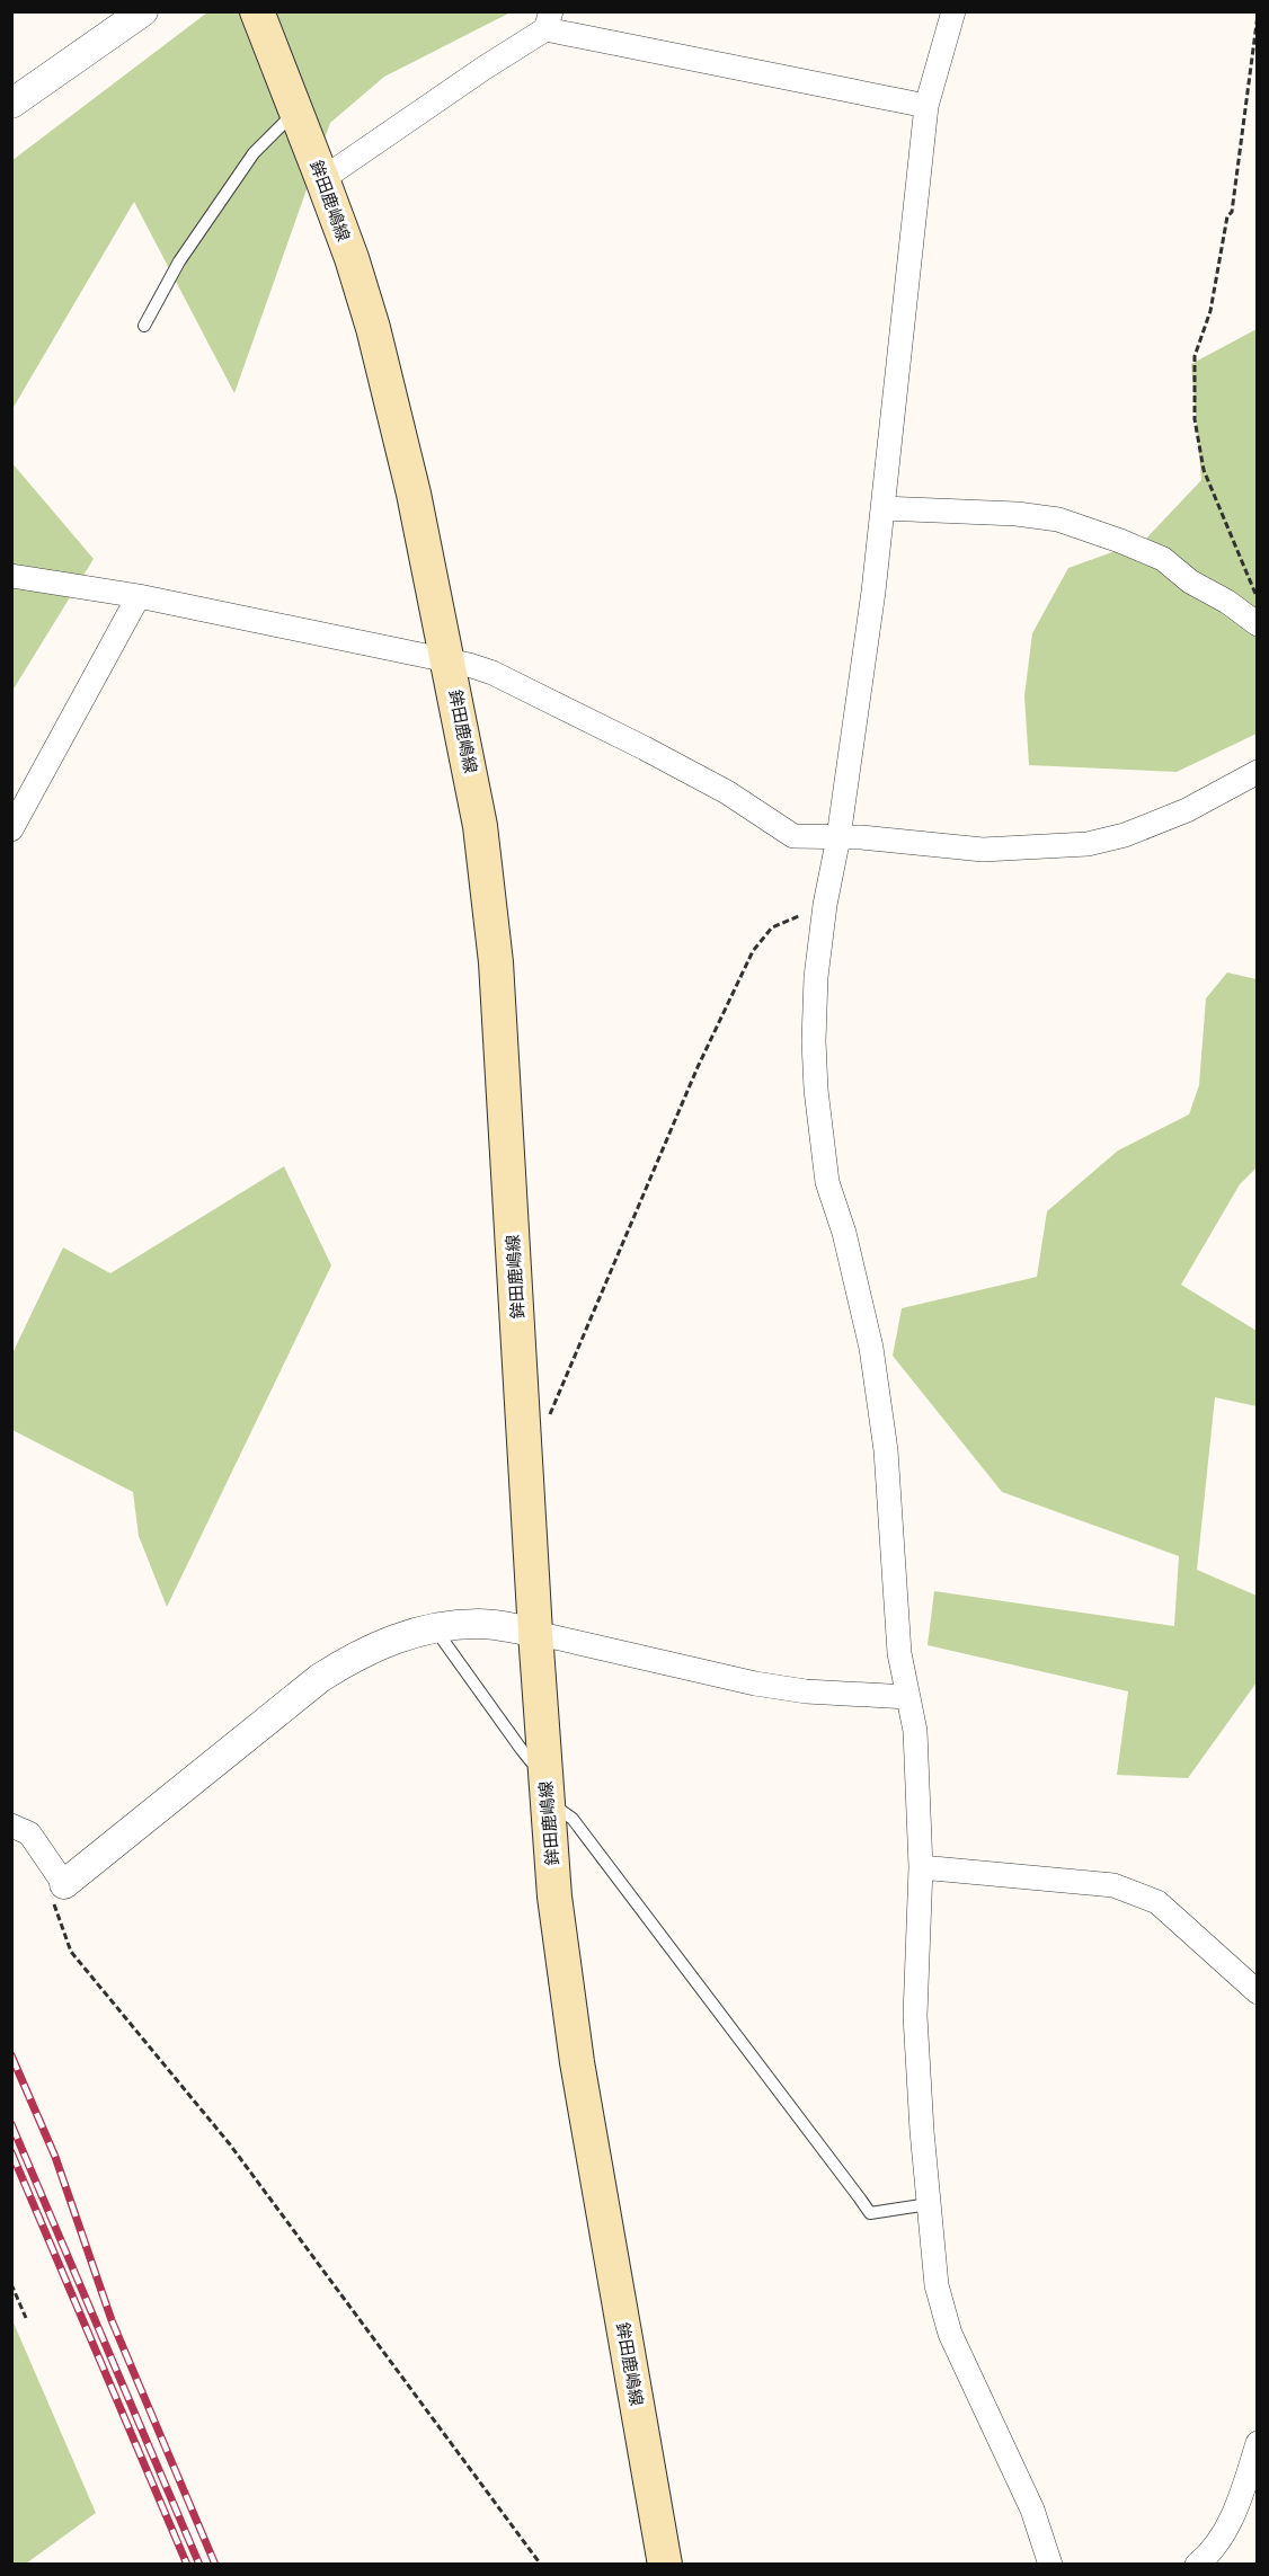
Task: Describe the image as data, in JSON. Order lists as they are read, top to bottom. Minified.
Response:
{"streets":{"main road":["鉾田鹿嶋線"]}}
